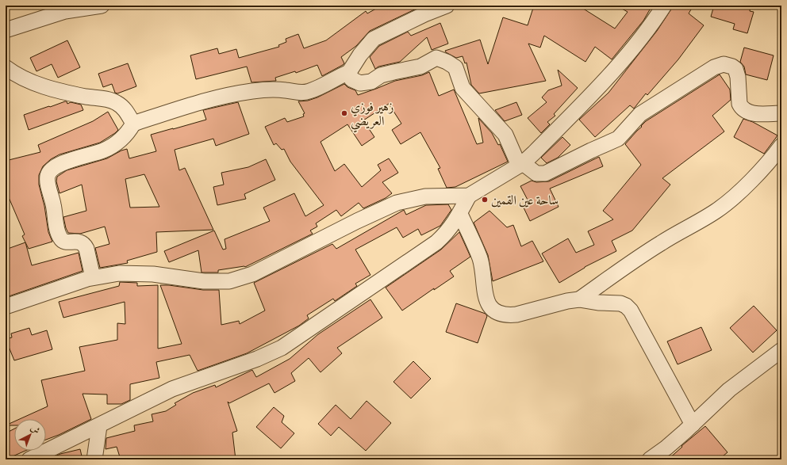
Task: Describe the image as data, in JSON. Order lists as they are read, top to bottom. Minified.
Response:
{"places":["زهير فوزي العريضي","ساحة عين القمين"],"north":"top right"}
